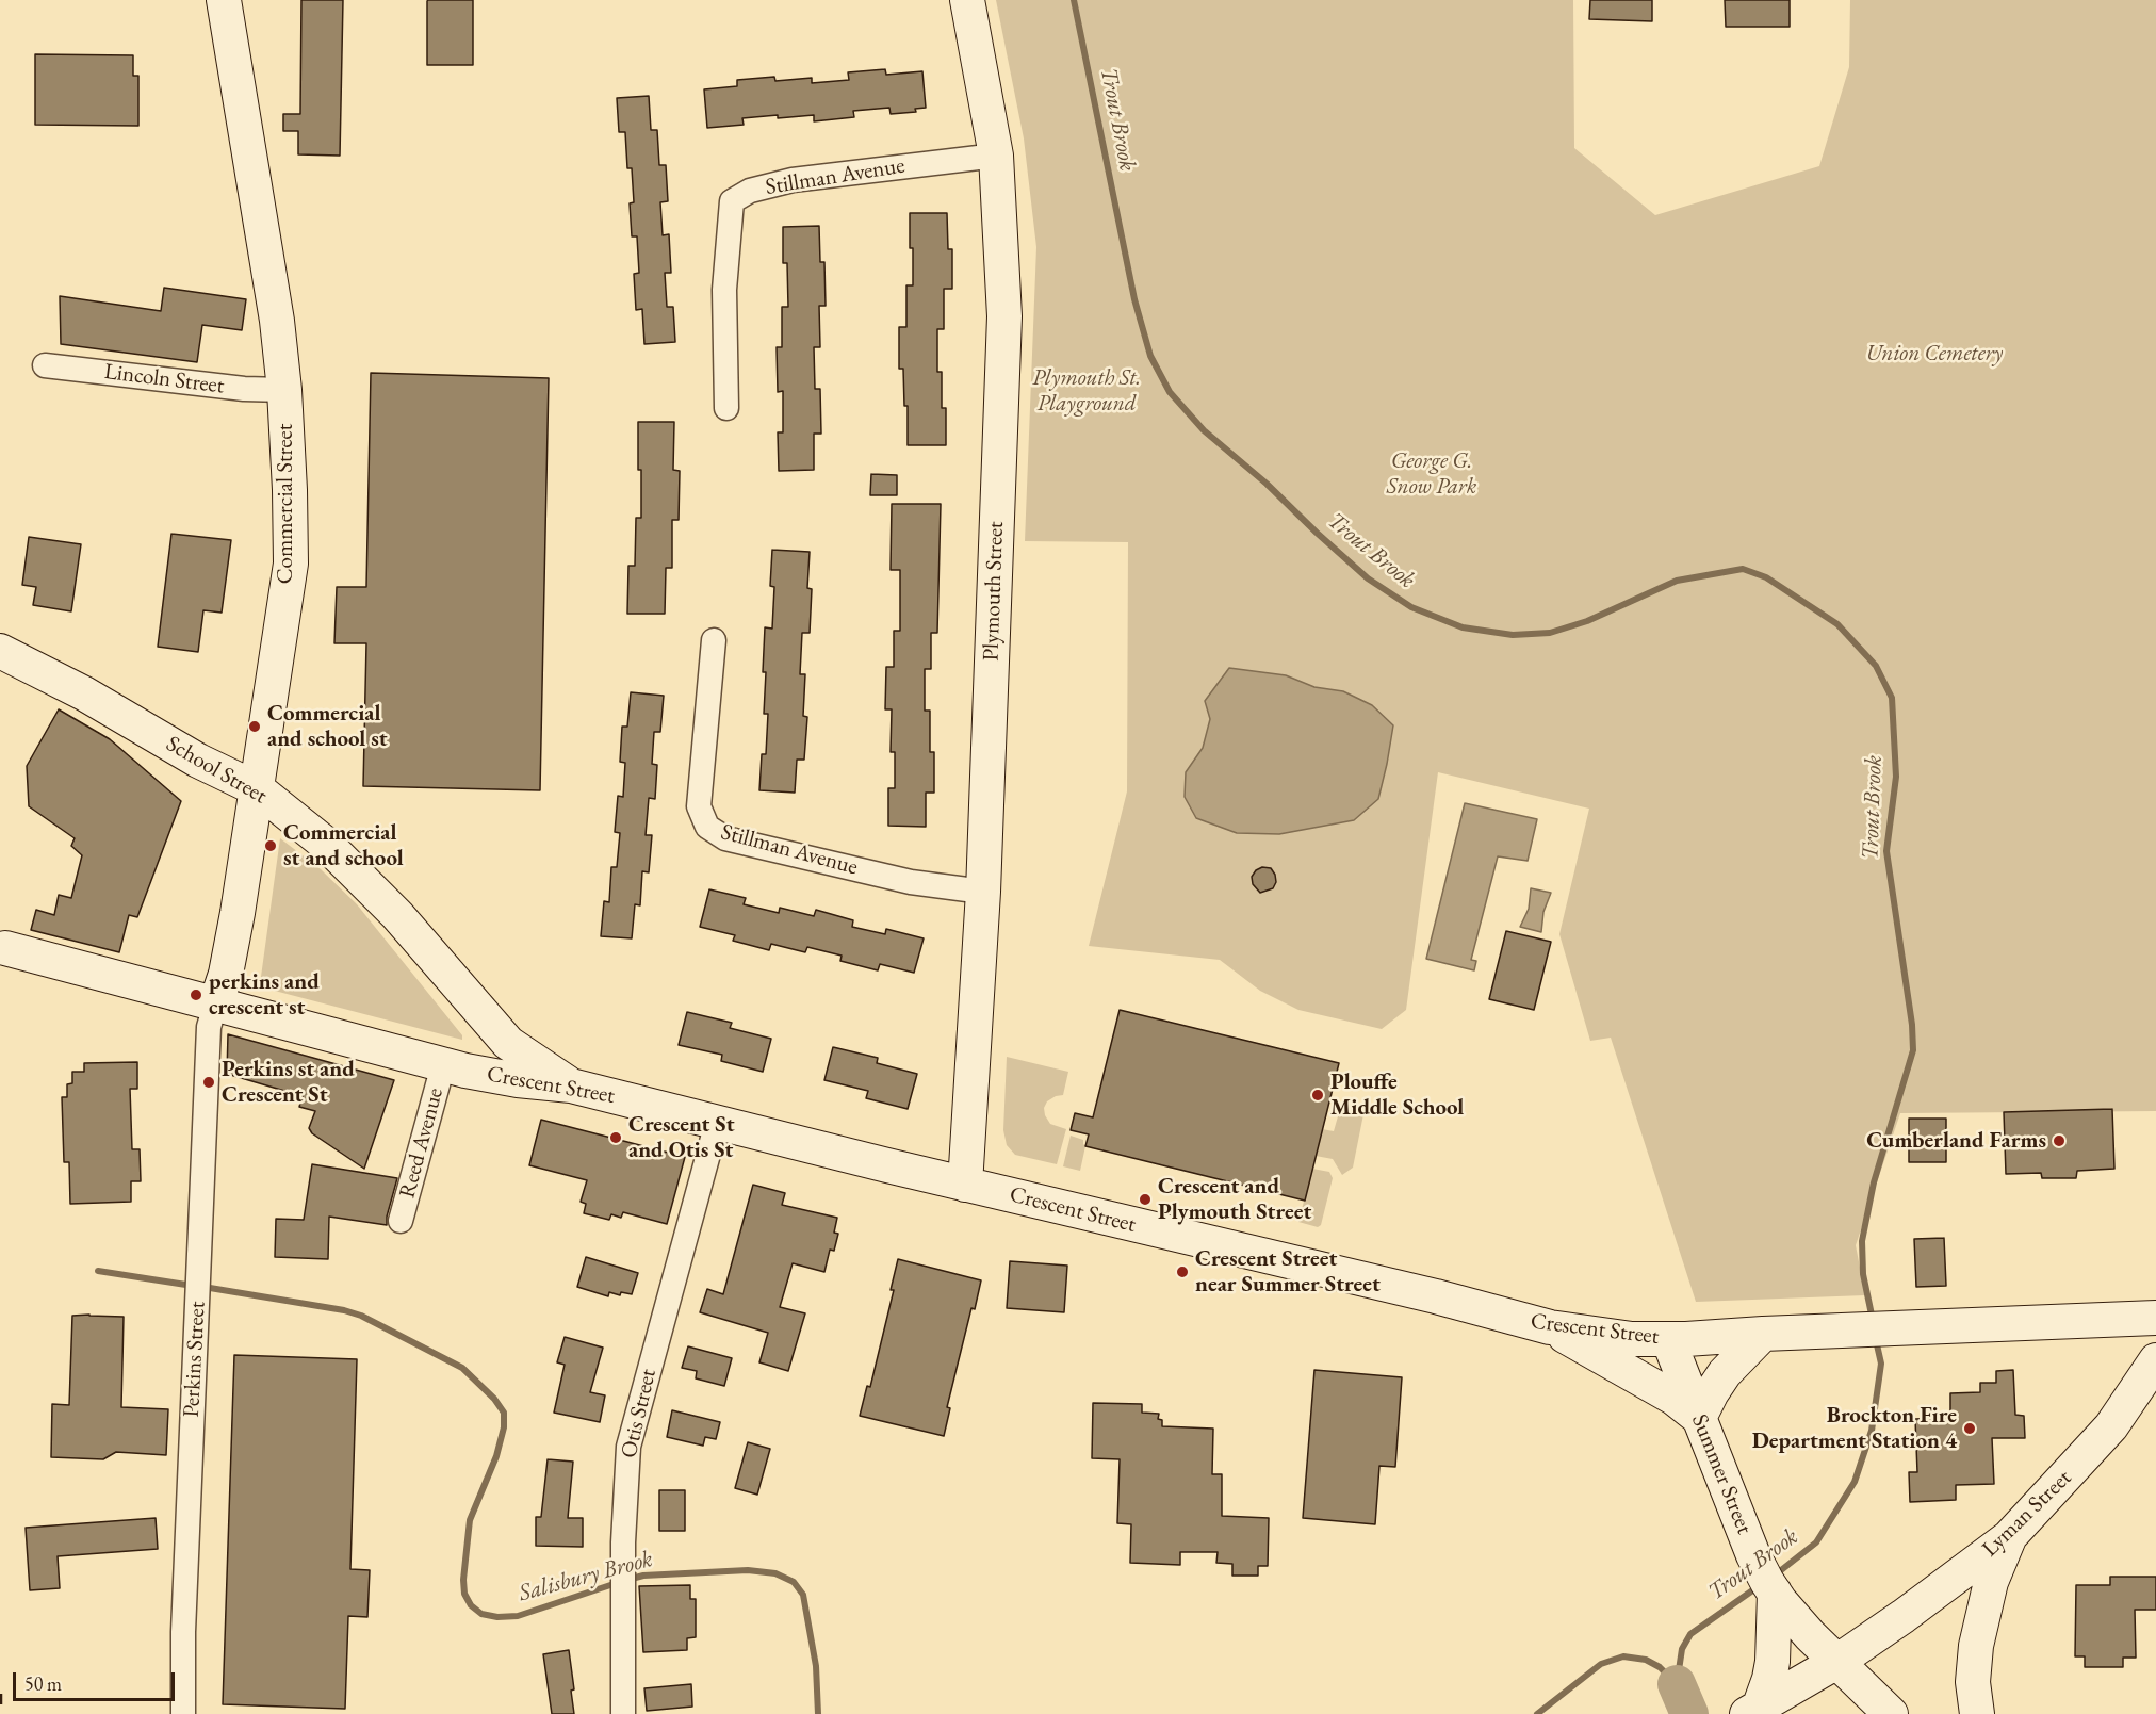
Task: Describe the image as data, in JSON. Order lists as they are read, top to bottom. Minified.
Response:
{"streets":{"main road":["Commercial Street","Plymouth Street","School Street","Crescent Street","Summer Street","Lyman Street"],"street":["Stillman Avenue","Lincoln Street","Reed Avenue","Perkins Street","Otis Street"]},"crossings":[["Stillman Avenue","Plymouth Street"],["Lincoln Street","Commercial Street"],["Commercial Street","School Street"],["Commercial Street","Crescent Street"],["Commercial Street","Perkins Street"],["Plymouth Street","Crescent Street"],["School Street","Crescent Street"],["Crescent Street","Reed Avenue"],["Crescent Street","Perkins Street"],["Crescent Street","Otis Street"],["Crescent Street","Summer Street"],["Summer Street","Lyman Street"]],"water":["Trout Brook","Salisbury Brook"],"parks":["Union Cemetery","Plymouth St. Playground","George G. Snow Park"],"places":["Commercial and school st","Commercial st and school","perkins and crescent st","Perkins st and Crescent St","Plouffe Middle School","Crescent St and Otis St","Cumberland Farms","Crescent and Plymouth Street","Crescent Street near Summer Street","Brockton Fire Department Station 4"],"scale_bar":"50 m"}
